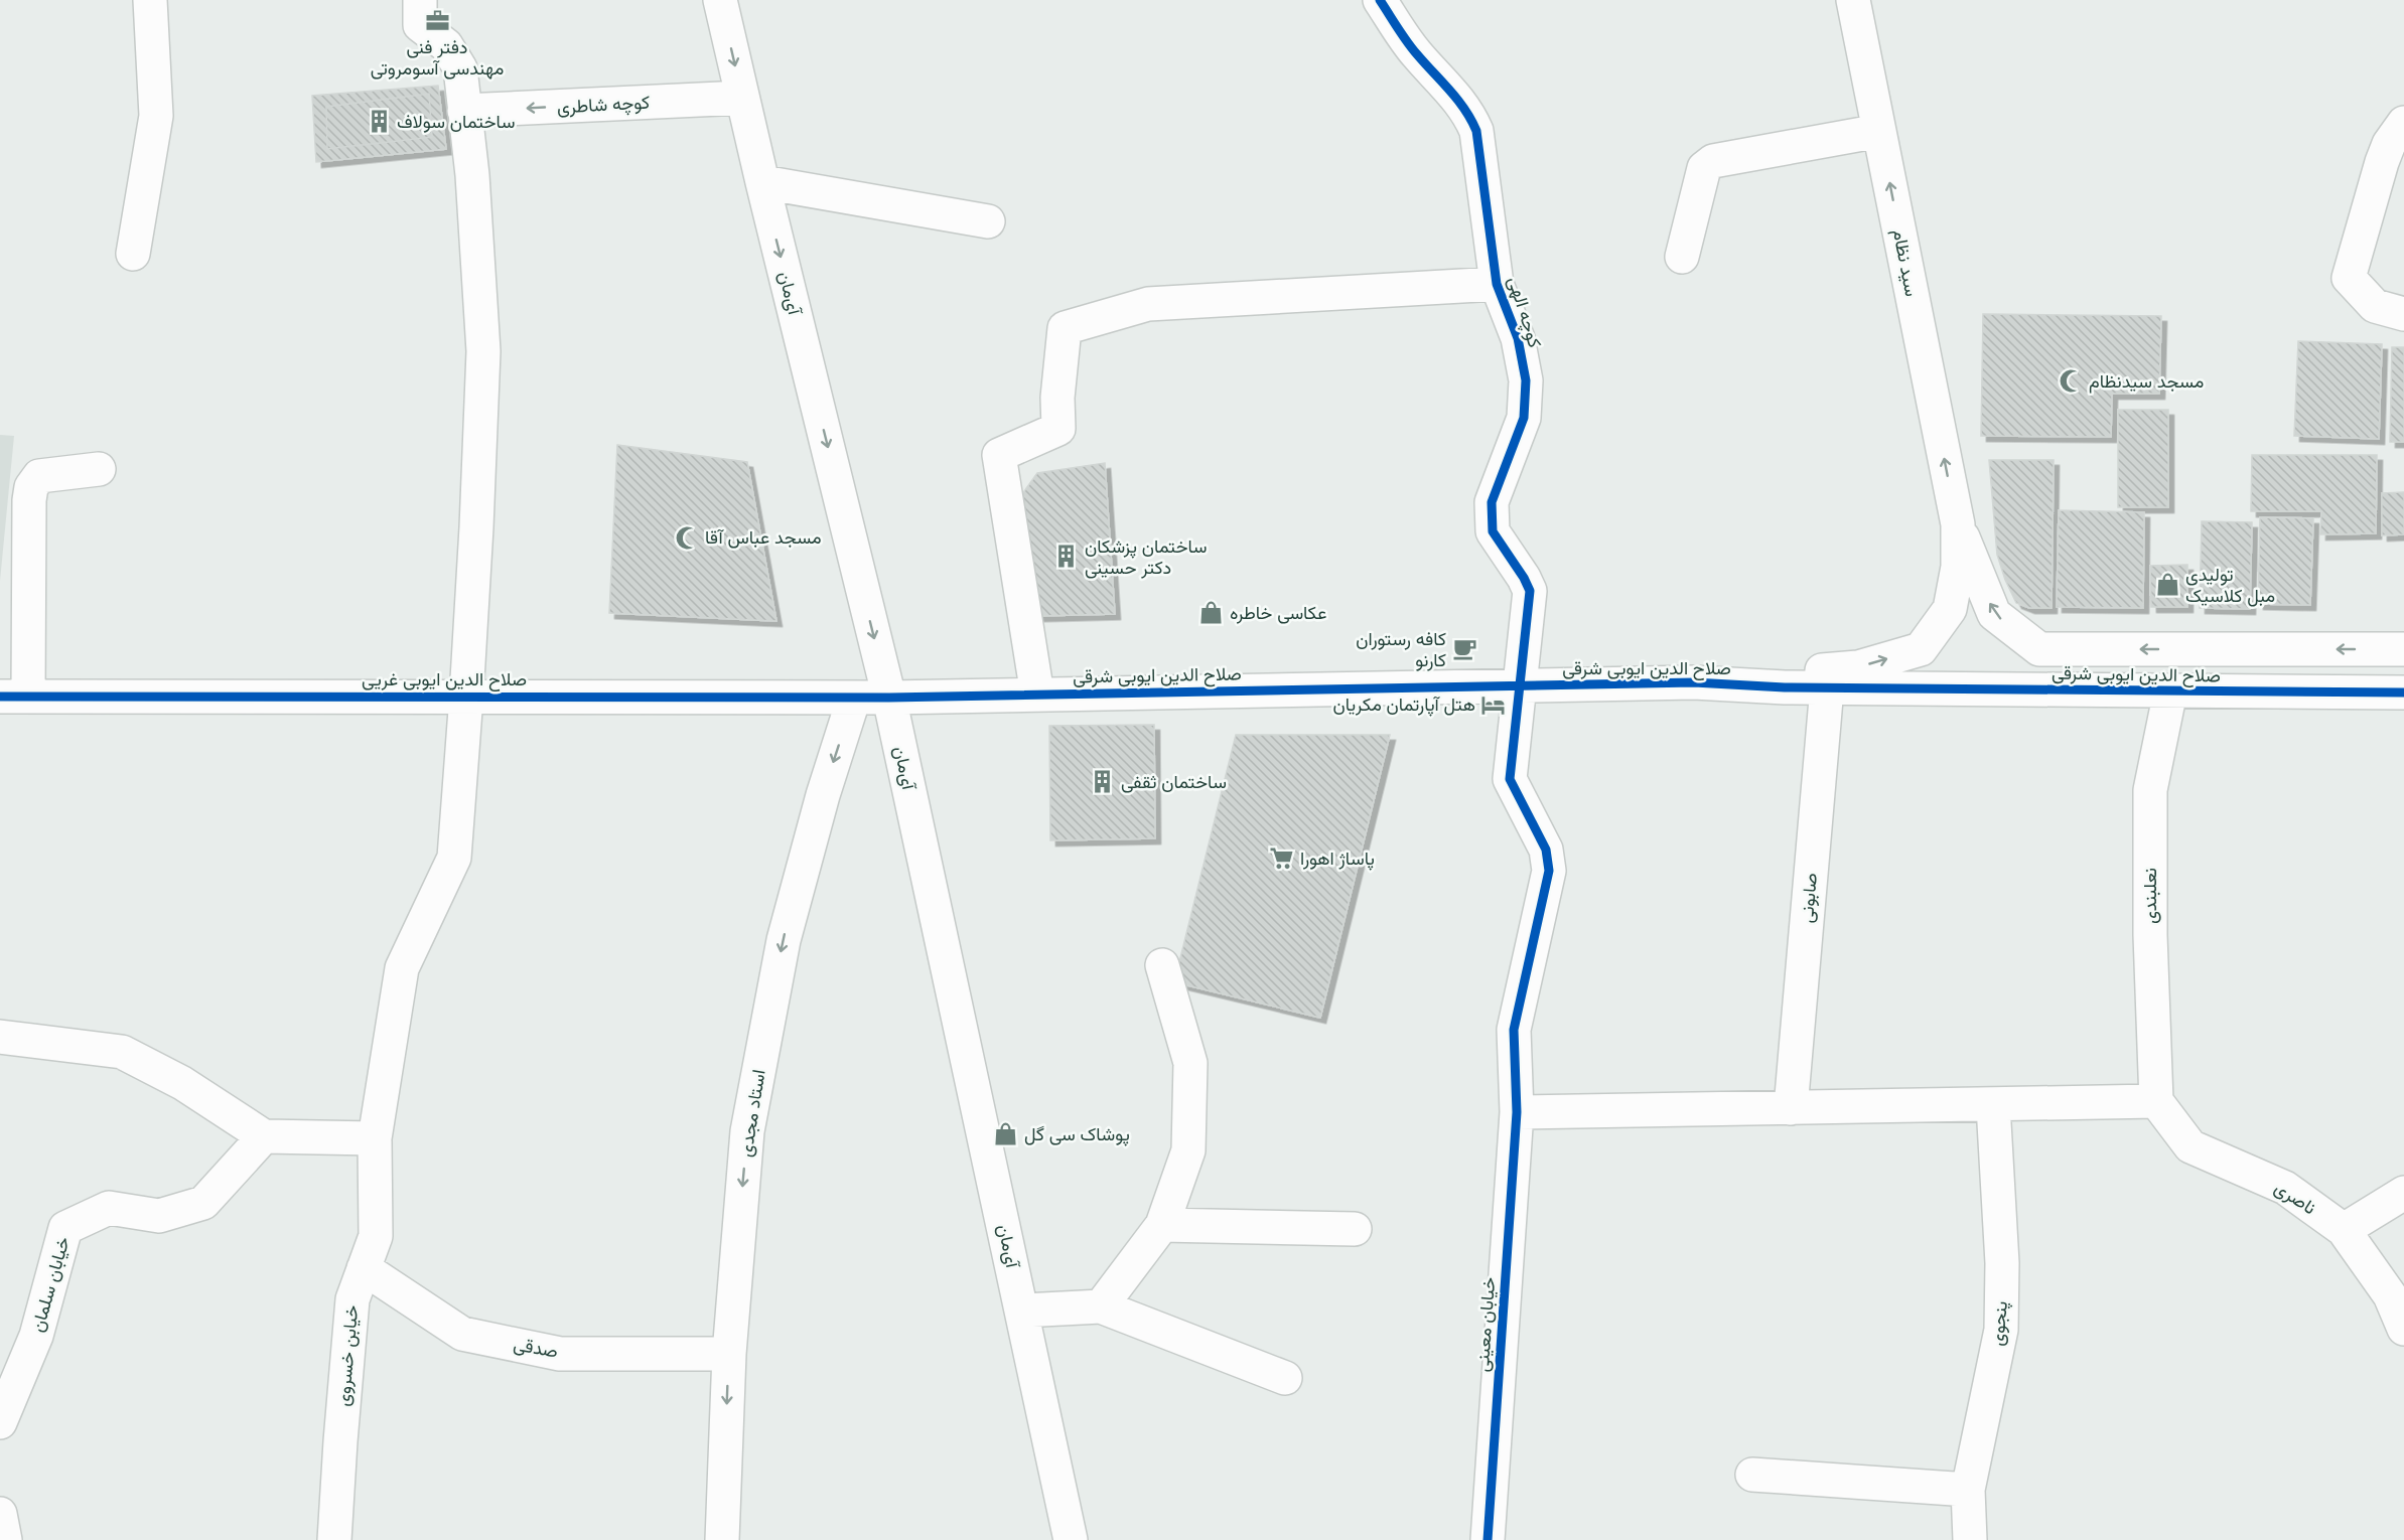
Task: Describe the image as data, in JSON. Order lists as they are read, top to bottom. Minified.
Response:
{"streets":{"street":["کوچه شاطری","سید نظام","آی‌مان","کوچه الهی","صلاح الدین ایوبی شرقی","صلاح الدین ایوبی غریی","نعلبندی","صابونی","استاد مجدی","ناصری","خیابان سلمان","پنجوی","خیابان معینی","صدقی","خیابن خسروی"]},"crossings":[["کوچه شاطری","آی‌مان"],["کوچه شاطری","خیابن خسروی"],["سید نظام","صلاح الدین ایوبی شرقی"],["آی‌مان","صلاح الدین ایوبی شرقی"],["آی‌مان","صلاح الدین ایوبی غریی"],["کوچه الهی","صلاح الدین ایوبی شرقی"],["کوچه الهی","خیابان معینی"],["صلاح الدین ایوبی شرقی","صلاح الدین ایوبی غریی"],["صلاح الدین ایوبی شرقی","نعلبندی"],["صلاح الدین ایوبی شرقی","صابونی"],["صلاح الدین ایوبی غریی","استاد مجدی"],["صلاح الدین ایوبی غریی","خیابن خسروی"],["نعلبندی","ناصری"],["استاد مجدی","صدقی"],["صدقی","خیابن خسروی"]],"one_way":["کوچه شاطری","سید نظام","آی‌مان","استاد مجدی"],"places":{"office":["دفتر فنی مهندسی آسومروتی"],"building":["ساختمان سولاف","ساختمان پزشکان دکتر حسینی","ساختمان ثقفی"],"mosque":["مسجد سیدنظام","مسجد عباس آقا"],"shop":["تولیدی مبل کلاسیک","عکاسی خاطره","پوشاک سی گل"],"cafe":["کافه رستوران کارنو"],"hotel":["هتل آپارتمان مکریان"],"supermarket":["پاساژ اهورا"]}}
